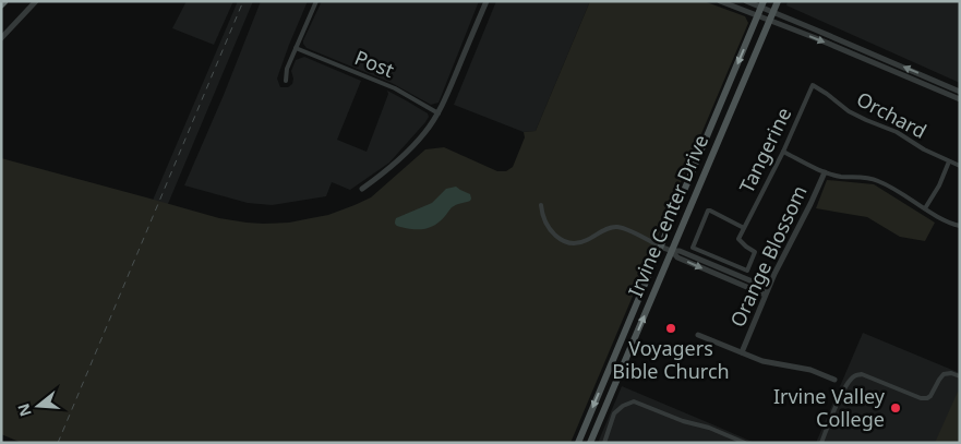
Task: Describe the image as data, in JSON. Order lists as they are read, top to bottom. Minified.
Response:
{"streets":{"main road":["Irvine Center Drive"],"street":["Post","Orchard","Tangerine","Orange Blossom"]},"crossings":[["Orchard","Tangerine"]],"places":["Voyagers Bible Church","Irvine Valley College"],"north":"left"}
